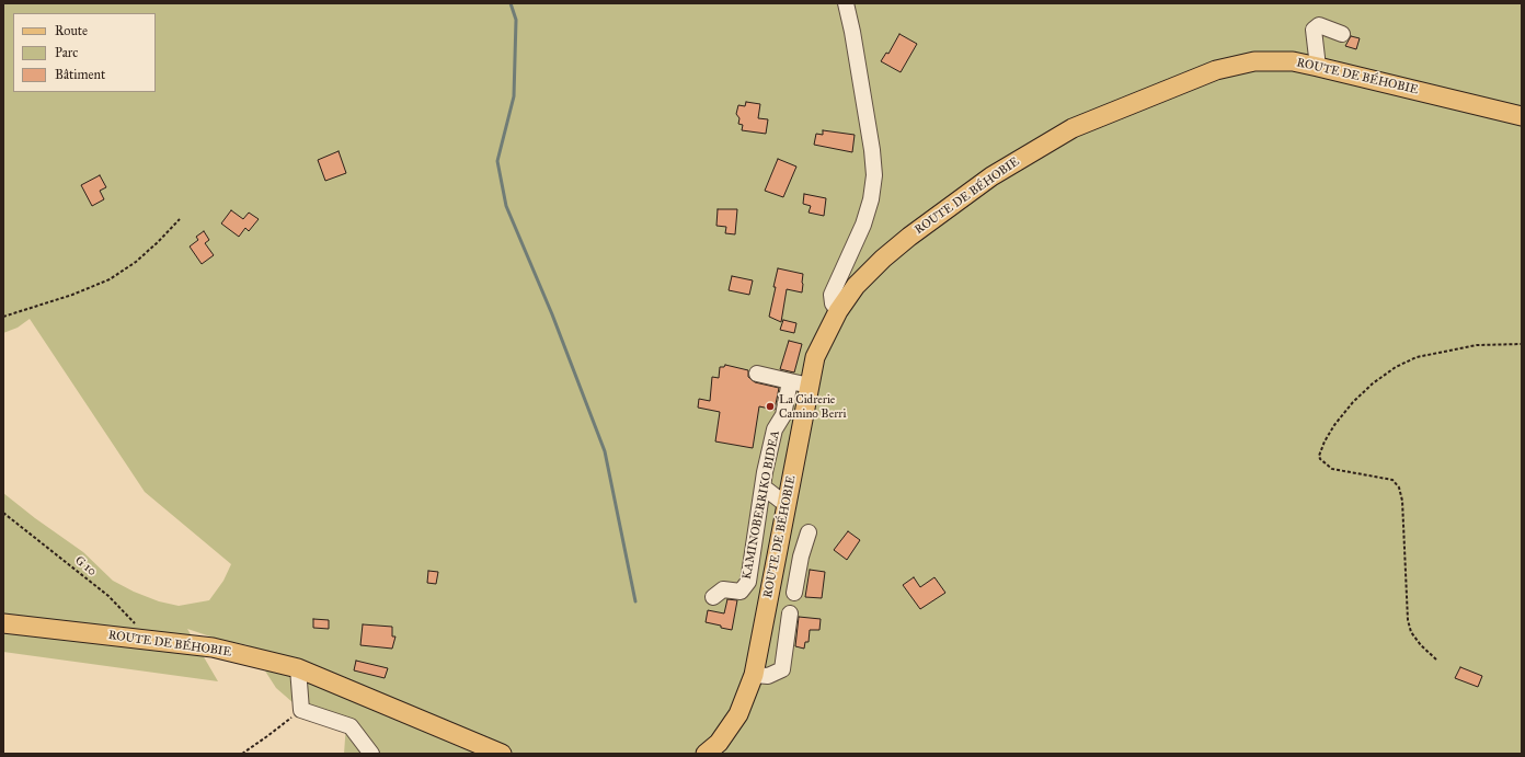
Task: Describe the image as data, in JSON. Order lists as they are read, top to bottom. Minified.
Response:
{"streets":{"main road":["ROUTE DE BÉHOBIE"],"street":["KAMINOBERRIKO BIDEA"],"path":["G 10"]},"crossings":[["ROUTE DE BÉHOBIE","G 10"]],"places":["La Cidrerie Camino Berri"],"legend":["Route","Parc","Bâtiment"]}
